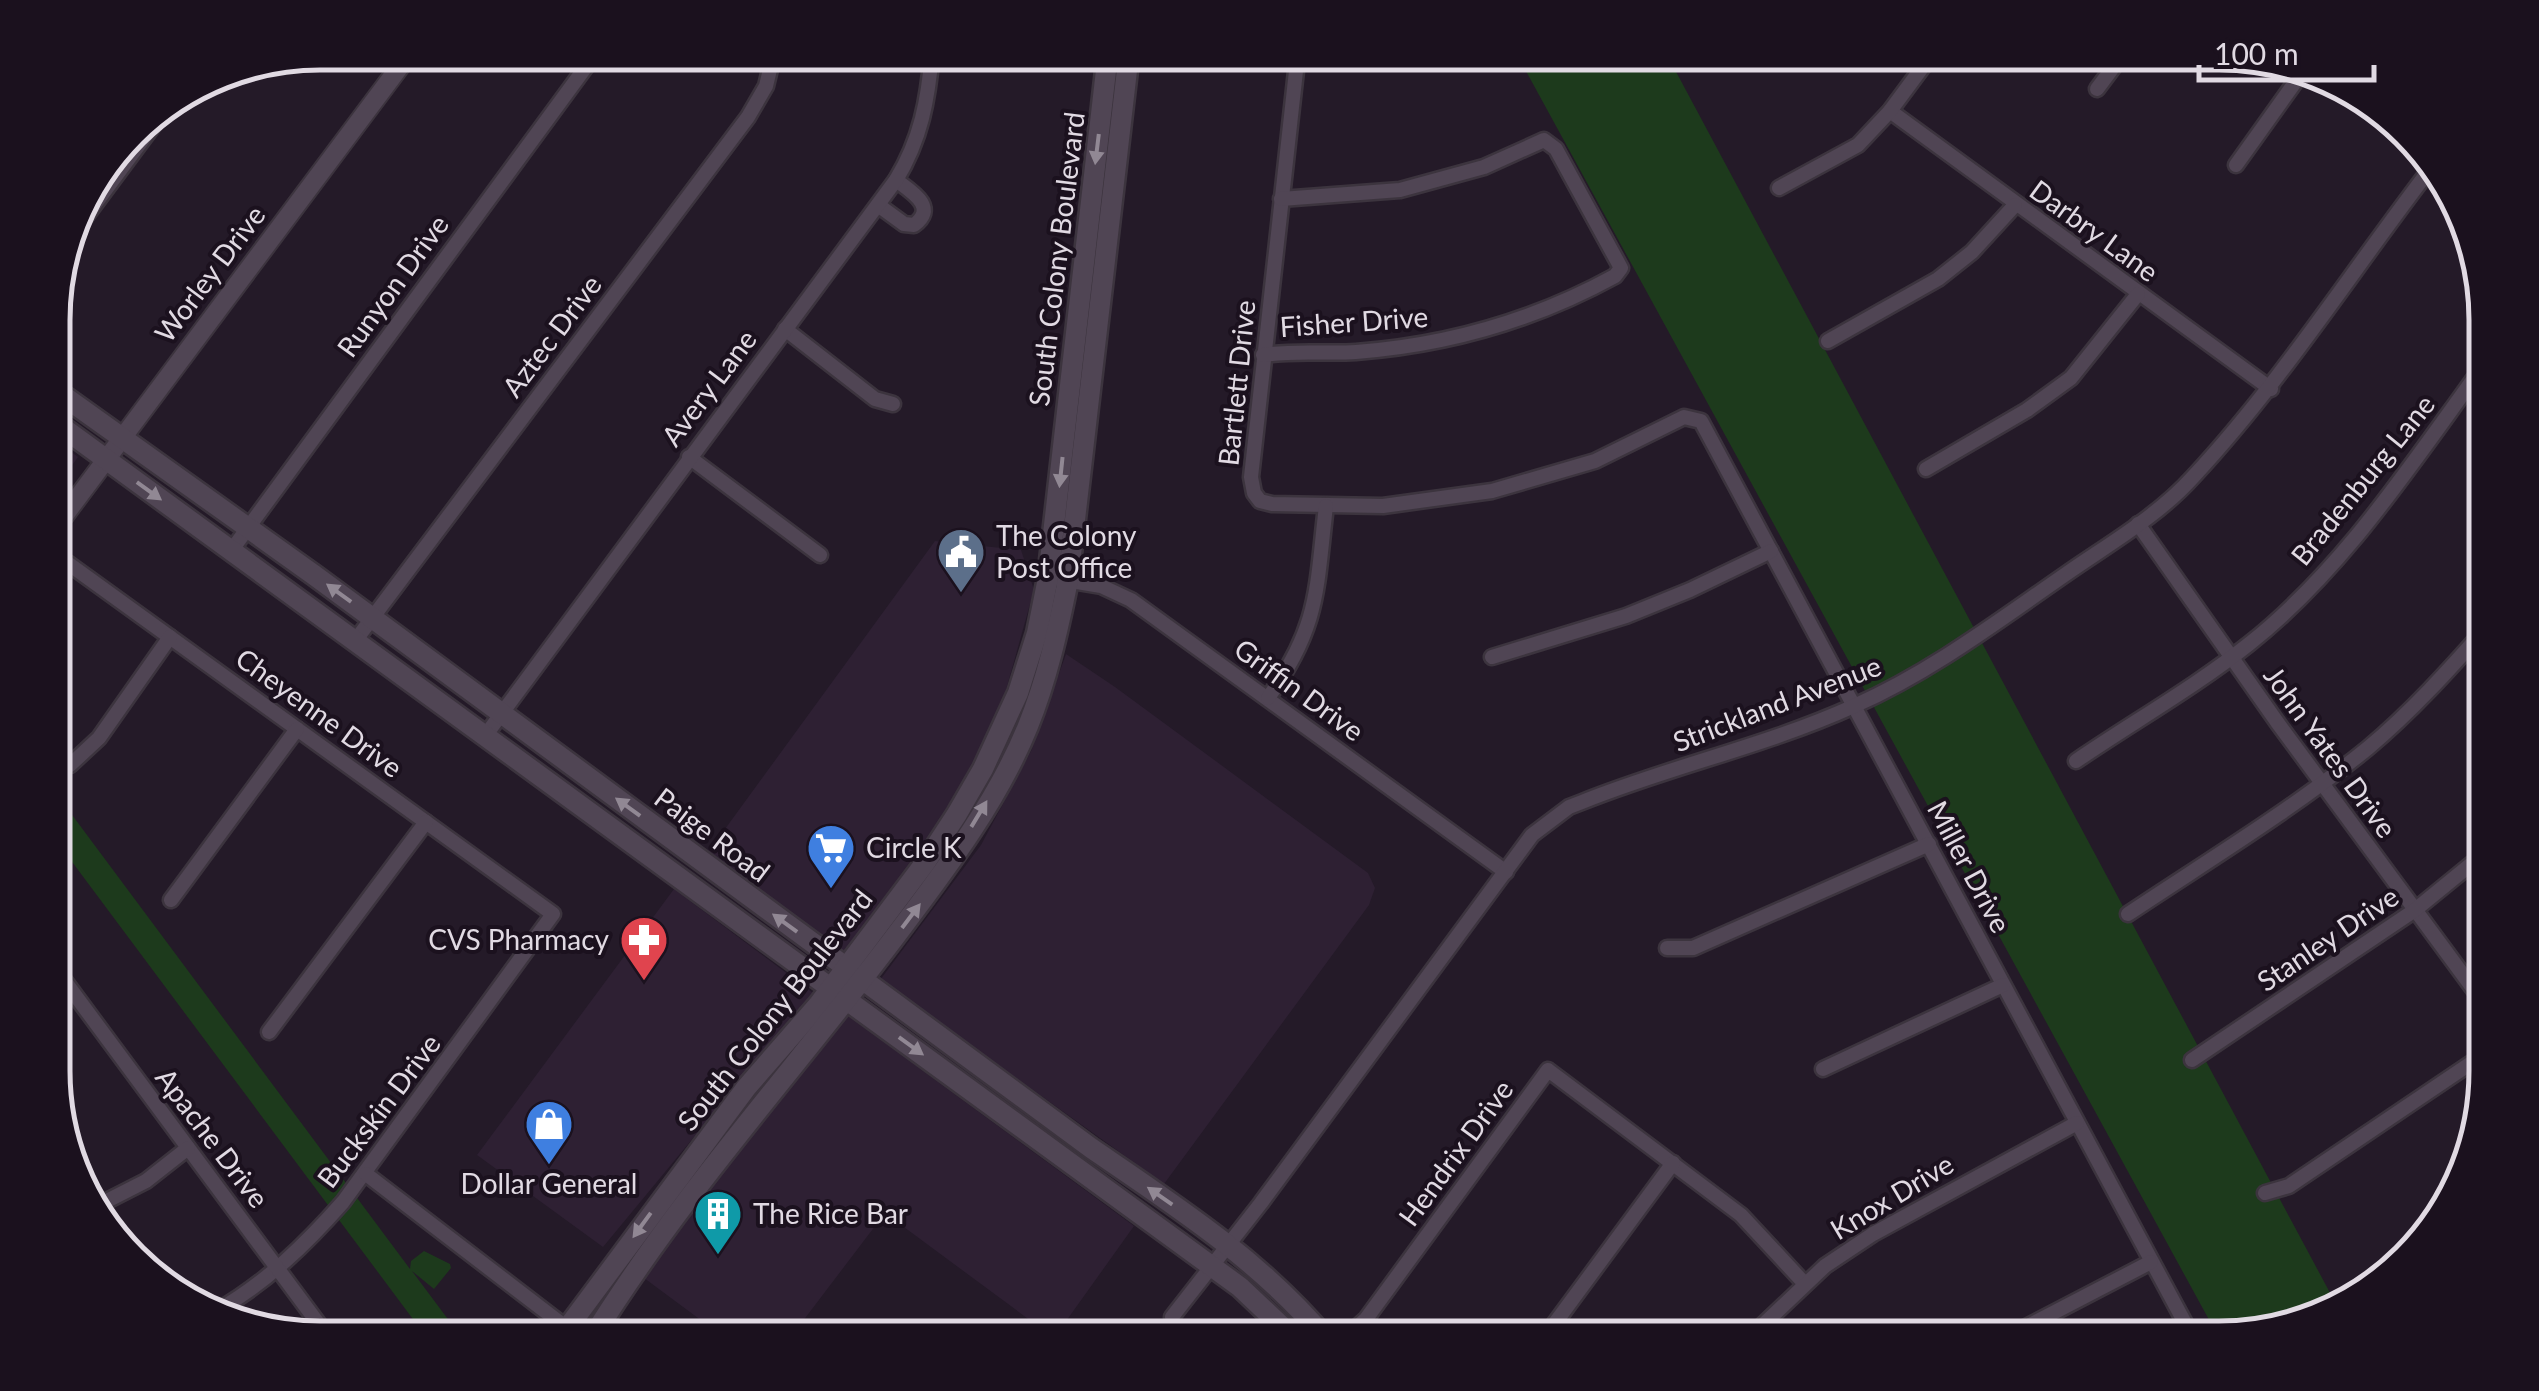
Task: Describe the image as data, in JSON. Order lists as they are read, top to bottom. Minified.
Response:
{"streets":{"main road":["South Colony Boulevard","Paige Road"],"street":["Darbry Lane","Worley Drive","Runyon Drive","Fisher Drive","Aztec Drive","Bartlett Drive","Avery Lane","Bradenburg Lane","Griffin Drive","Strickland Avenue","Cheyenne Drive","John Yates Drive","Miller Drive","Stanley Drive","Buckskin Drive","Apache Drive","Hendrix Drive","Knox Drive"]},"crossings":[["Darbry Lane","Strickland Avenue"],["South Colony Boulevard","Griffin Drive"],["South Colony Boulevard","Paige Road"],["Worley Drive","Paige Road"],["Runyon Drive","Paige Road"],["Fisher Drive","Bartlett Drive"],["Aztec Drive","Paige Road"],["Bartlett Drive","Miller Drive"],["Avery Lane","Paige Road"],["Bradenburg Lane","John Yates Drive"],["Griffin Drive","Strickland Avenue"],["Strickland Avenue","John Yates Drive"],["Strickland Avenue","Paige Road"],["Strickland Avenue","Miller Drive"],["Cheyenne Drive","Buckskin Drive"],["John Yates Drive","Stanley Drive"],["Miller Drive","Knox Drive"],["Buckskin Drive","Apache Drive"],["Hendrix Drive","Knox Drive"]],"places":{"public building":["The Colony Post Office"],"supermarket":["Circle K"],"pharmacy":["CVS Pharmacy"],"shop":["Dollar General"],"building":["The Rice Bar"]},"scale_bar":"100 m"}
